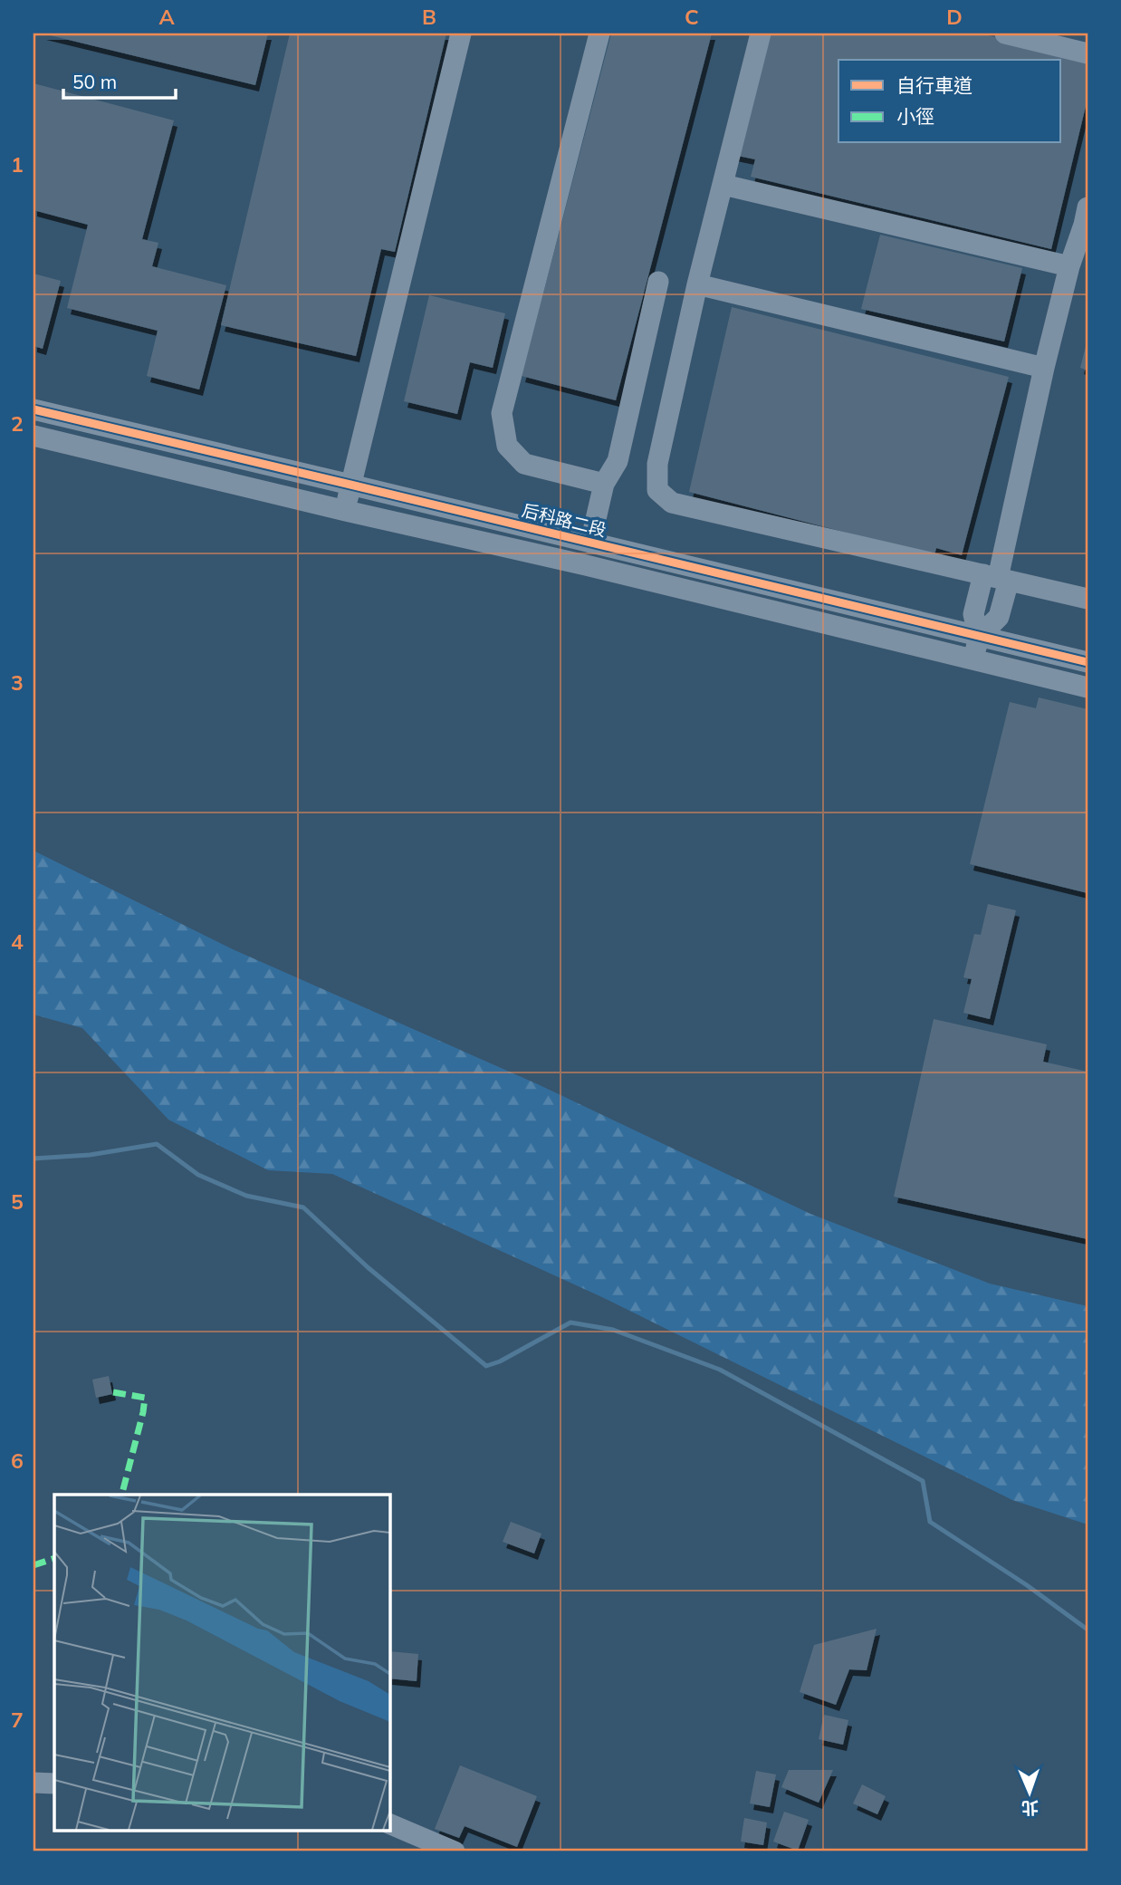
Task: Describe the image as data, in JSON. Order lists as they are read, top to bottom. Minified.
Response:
{"streets":{"street":["后科路二段"]},"legend":["自行車道","小徑"],"scale_bar":"50 m","north":"bottom","grid":{"columns":["A","B","C","D"],"rows":["1","2","3","4","5","6","7"]}}
